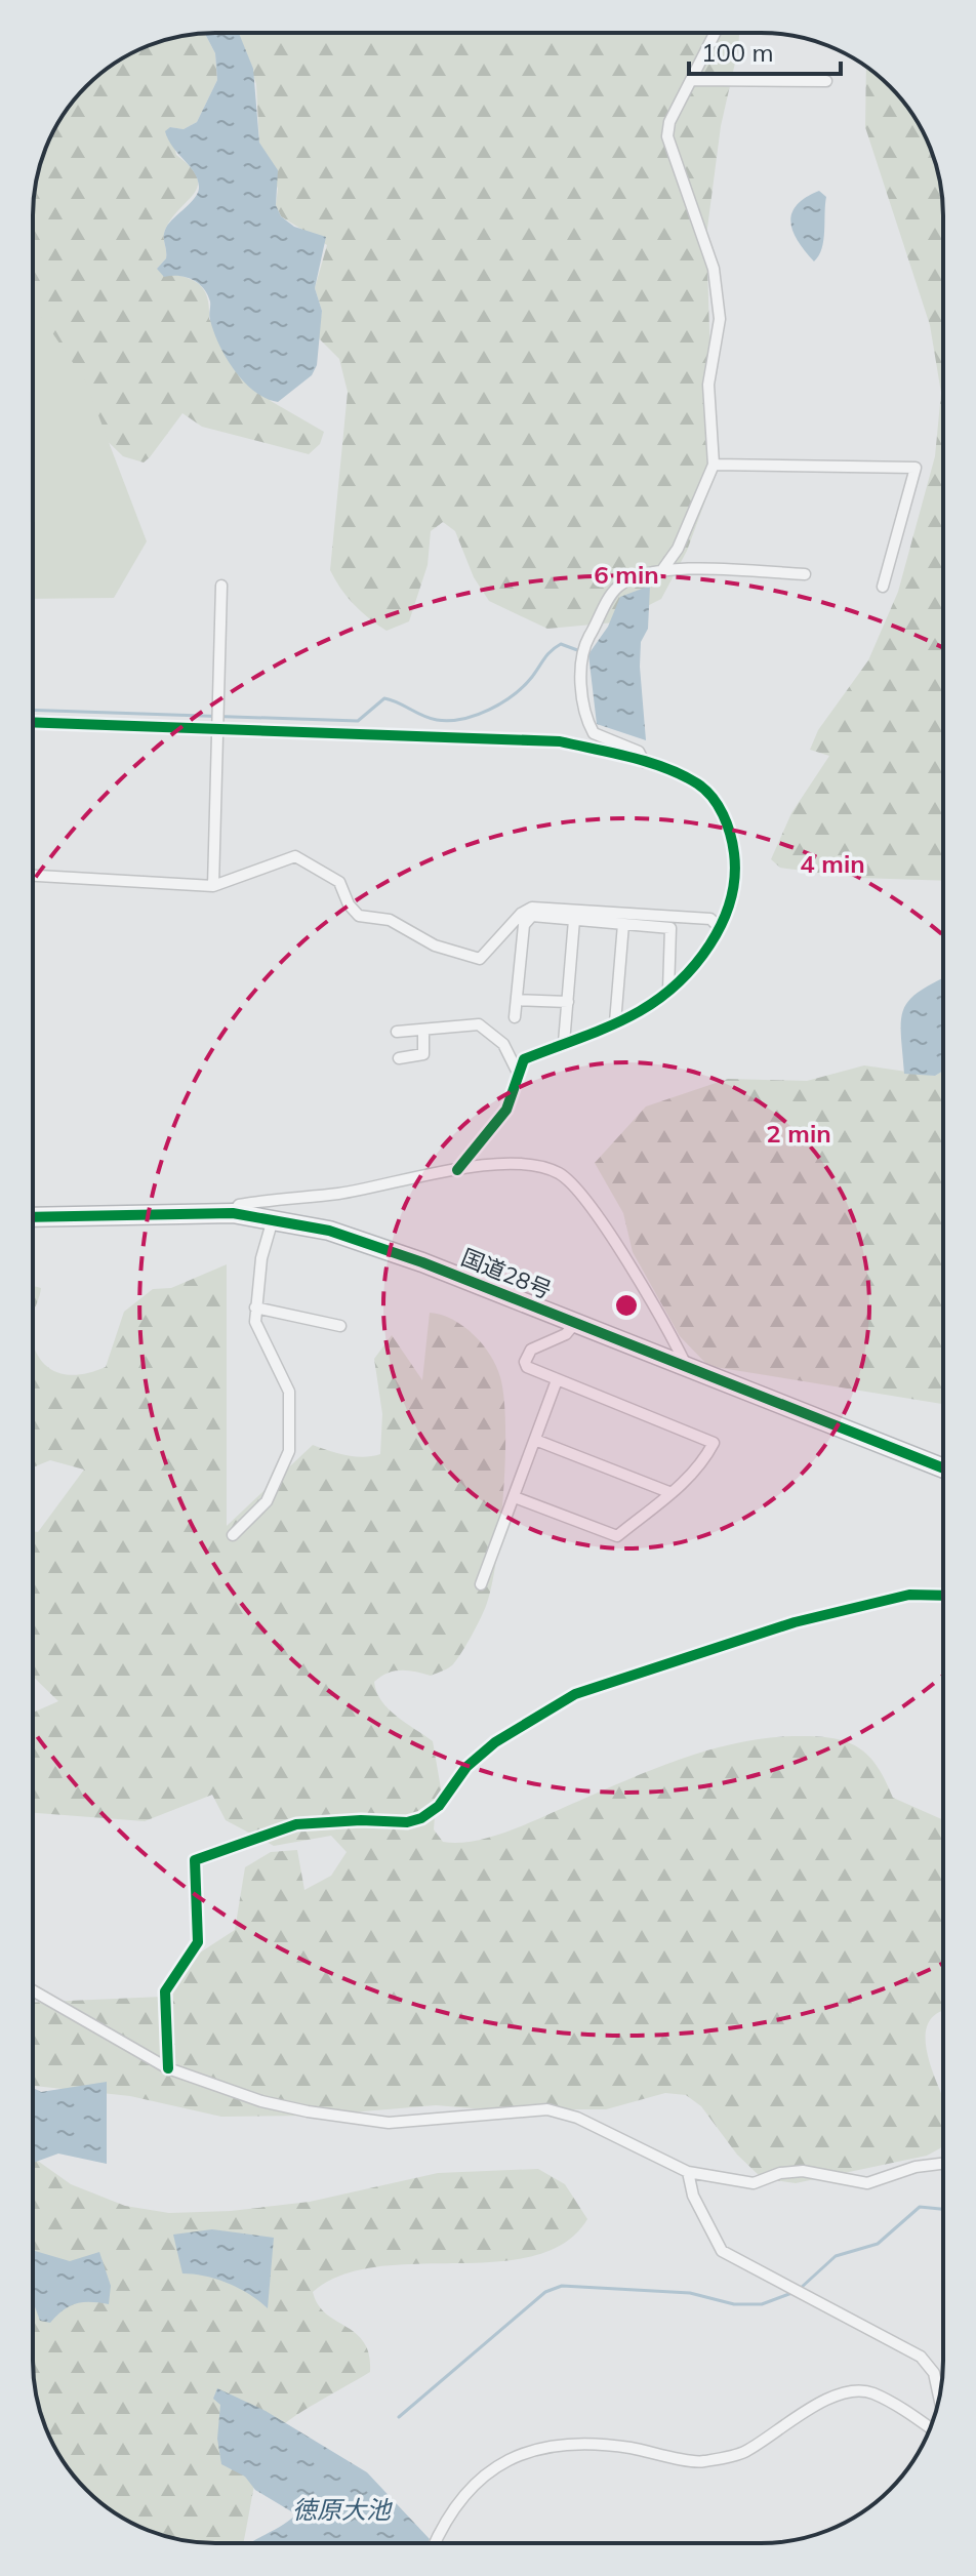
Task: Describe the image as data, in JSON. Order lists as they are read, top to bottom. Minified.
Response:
{"streets":{"highway":["国道28号"]},"water":["徳原大池"],"scale_bar":"100 m","rings":["6 min","4 min","2 min"]}
